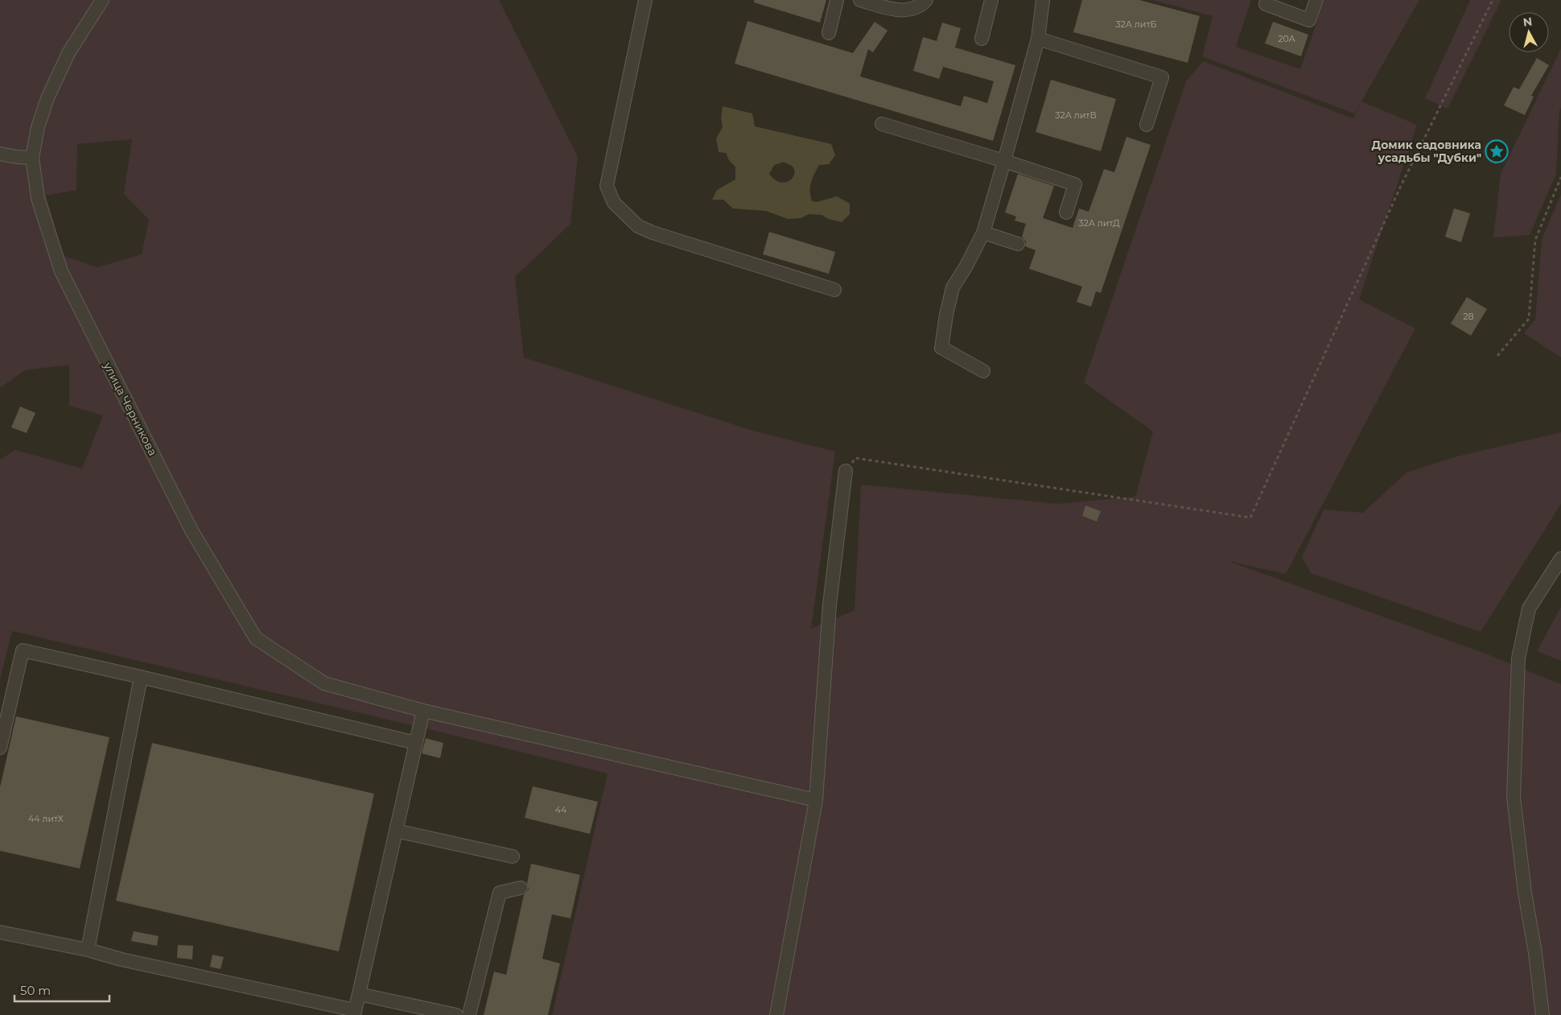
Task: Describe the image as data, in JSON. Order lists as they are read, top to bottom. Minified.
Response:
{"streets":{"street":["улица Черникова"]},"places":{"place":["Домик садовника усадьбы \"Дубки\""]},"house_numbers":["32А литБ","20А","32А литВ","32А литД","28","44","44 литХ"],"scale_bar":"50 m","north":"top"}
